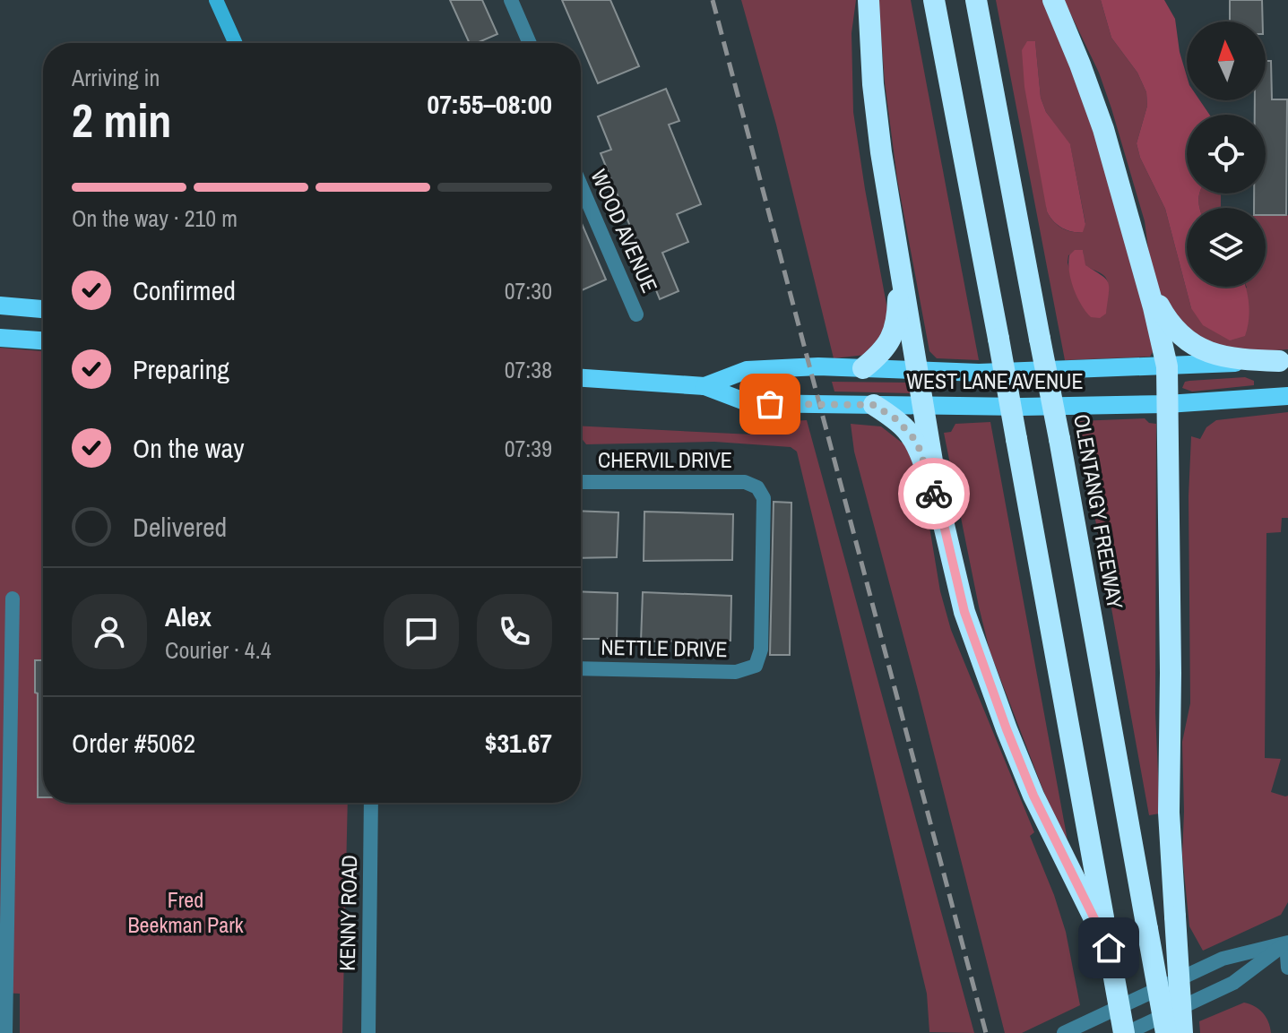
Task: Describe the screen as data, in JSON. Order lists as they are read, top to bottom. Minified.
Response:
{"streets":{"highway":["OLENTANGY FREEWAY"],"main road":["WEST LANE AVENUE"],"street":["WOOD AVENUE","CHERVIL DRIVE","NETTLE DRIVE","KENNY ROAD"]},"crossings":[["CHERVIL DRIVE","NETTLE DRIVE"]],"parks":["Fred Beekman Park"],"north":"top","page":{"heading":["2 min","Arriving in","07:55–08:00"],"panel":["Alex","Courier · 4.4","Order #5062","$31.67"],"bar":"On the way · 210 m","list":[["Confirmed","07:30"],["Preparing","07:38"],["On the way","07:39"],"Delivered"]}}
